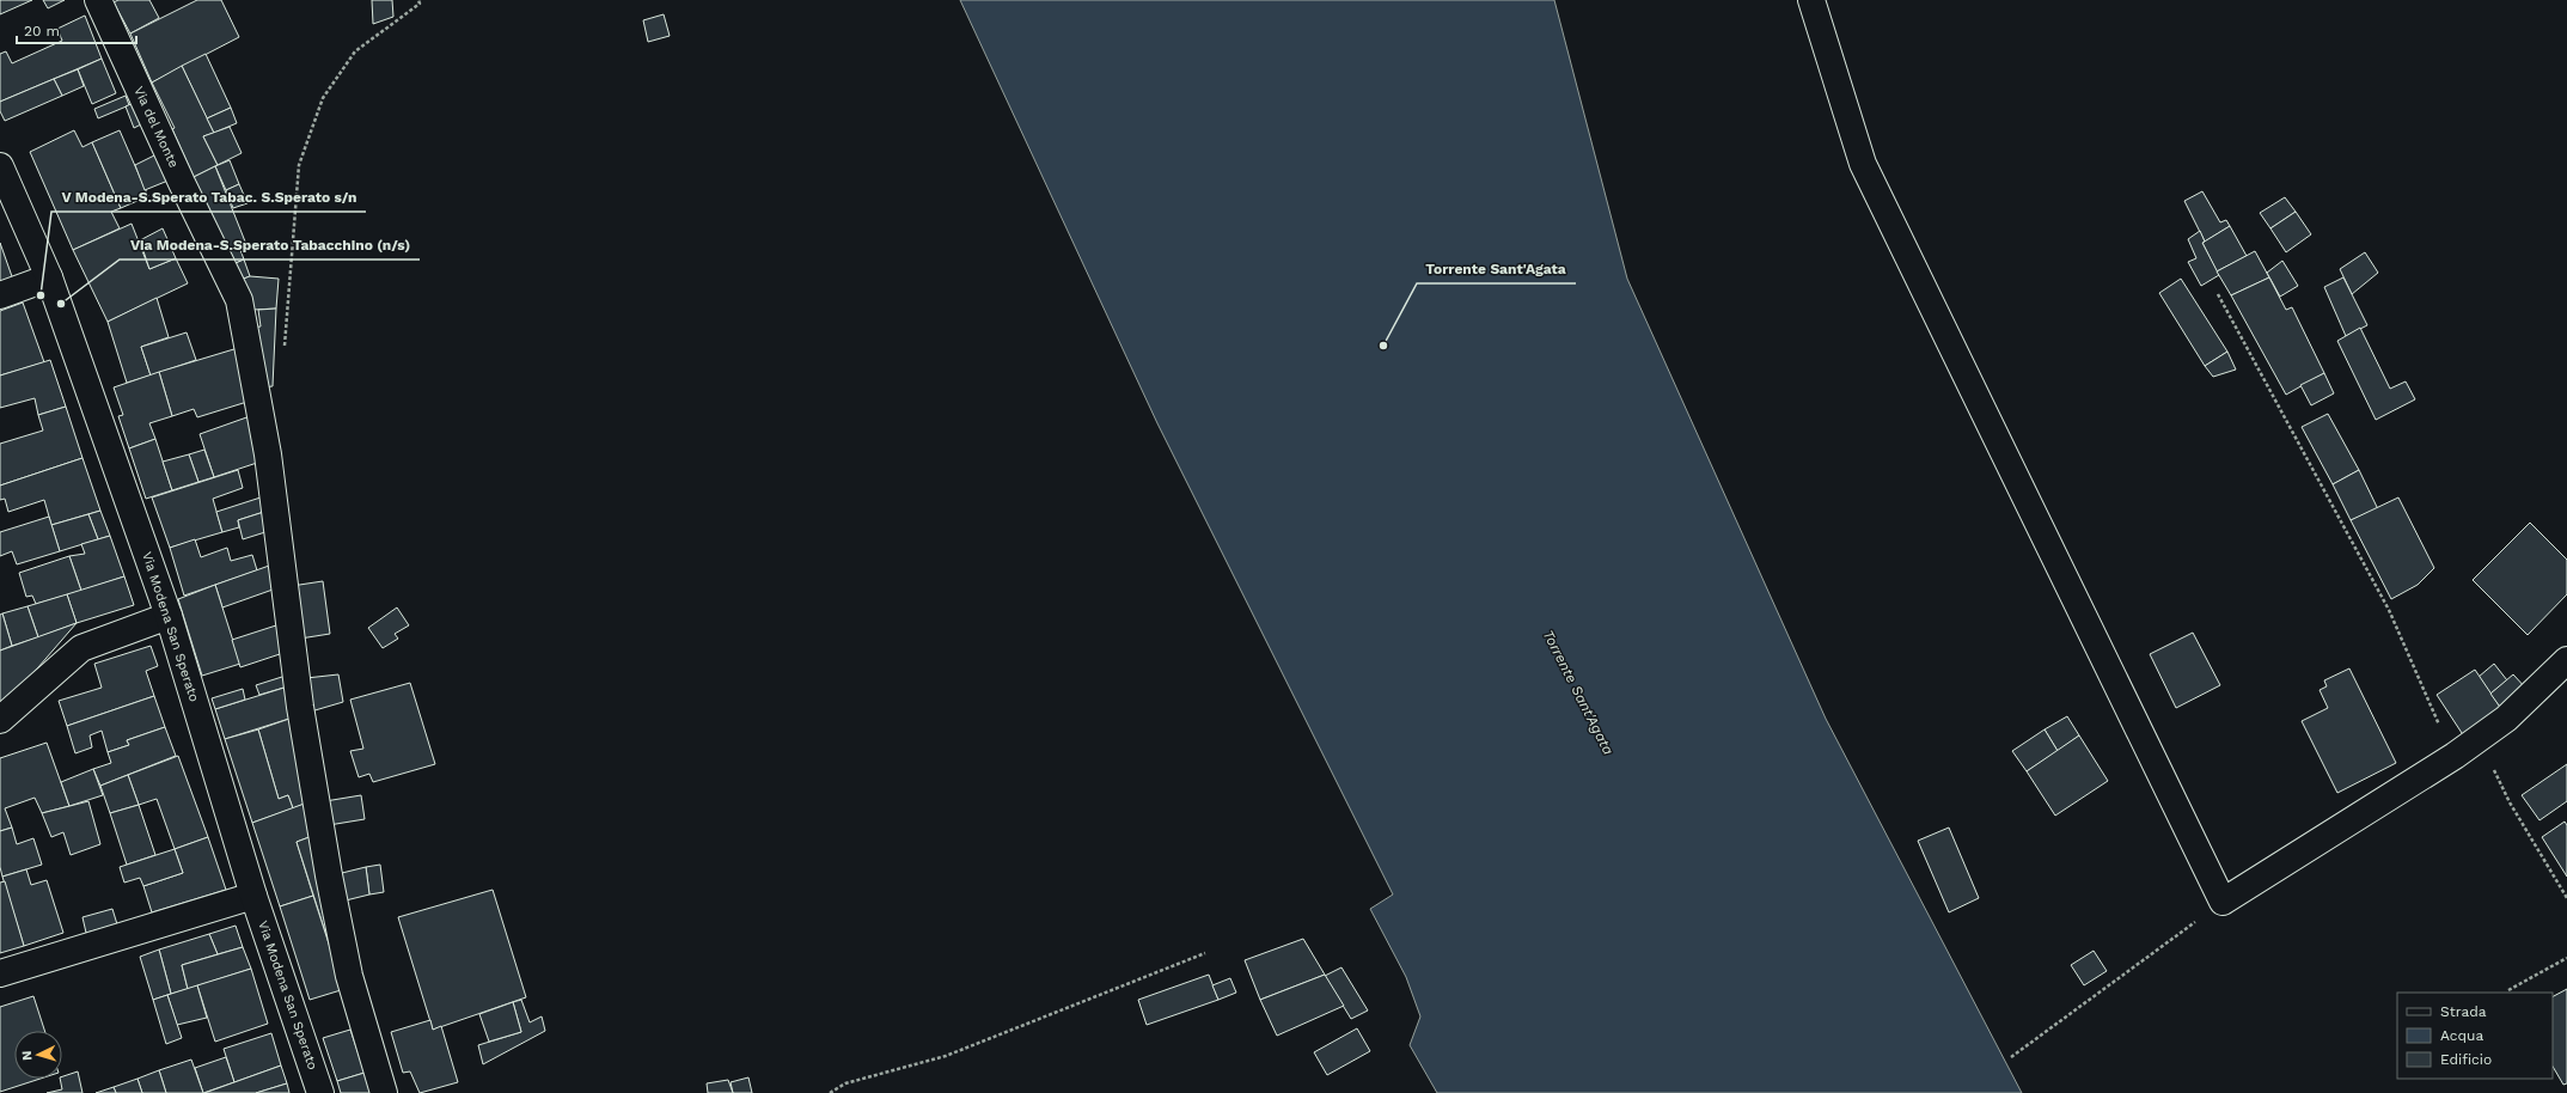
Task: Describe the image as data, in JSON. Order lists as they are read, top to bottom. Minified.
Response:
{"streets":{"street":["Via del Monte","Via Modena San Sperato"]},"water":["Torrente Sant'Agata"],"places":["V Modena-S.Sperato Tabac. S.Sperato s/n","Via Modena-S.Sperato Tabacchino (n/s)","Torrente Sant'Agata"],"legend":["Strada","Acqua","Edificio"],"scale_bar":"20 m","north":"left"}
